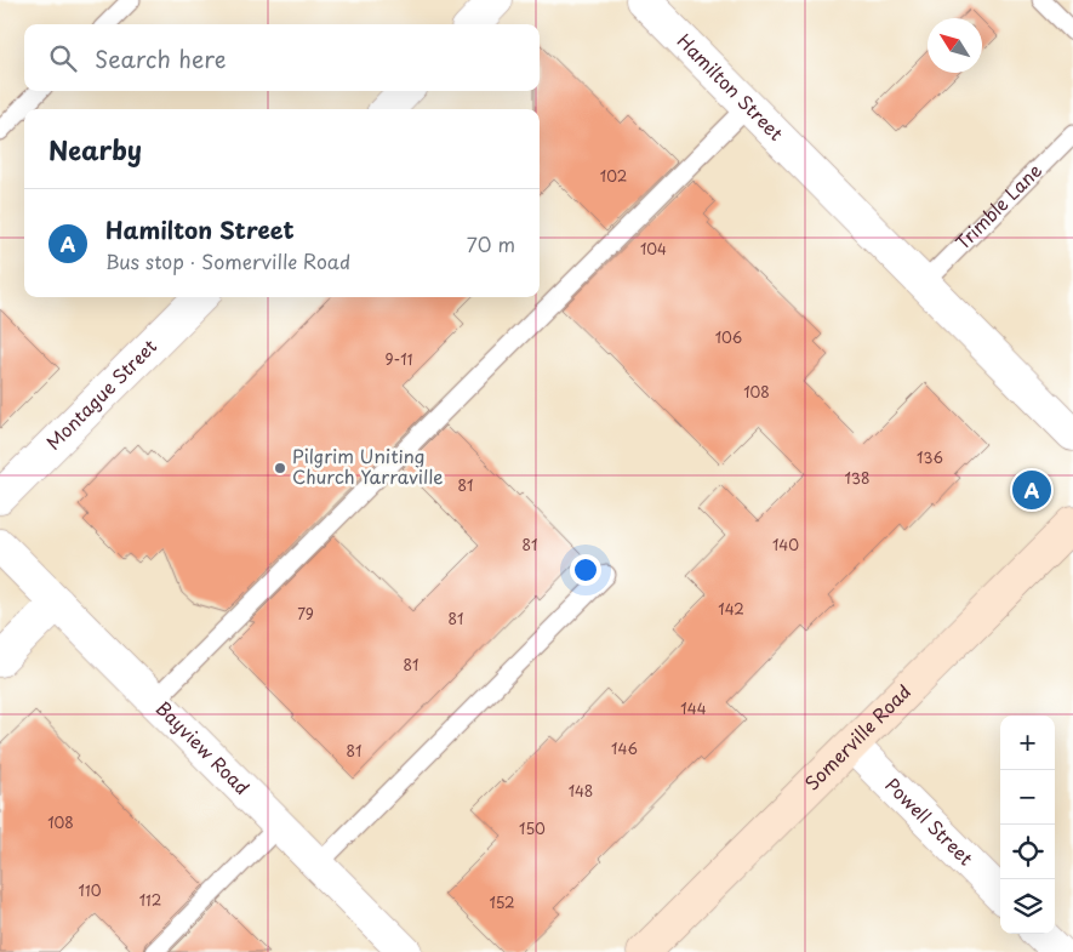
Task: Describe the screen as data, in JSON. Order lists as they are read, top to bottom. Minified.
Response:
{"streets":{"main road":["Somerville Road"],"street":["Hamilton Street","Montague Street","Bayview Road","Powell Street"],"lane":["Trimble Lane"]},"crossings":[["Hamilton Street","Trimble Lane"],["Somerville Road","Powell Street"]],"places":["Pilgrim Uniting Church Yarraville"],"house_numbers":["102","104","106","9-11","108","136","138","81","81","140","142","79","81","81","144","146","81","148","108","150","110","112","152"],"north":"top left","page":{"search":"Search here","heading":"Nearby","list":[{"mark":"A","name":"Hamilton Street","note":"Bus stop · Somerville Road","value":"70 m"}],"pins":"A","map_buttons":["+","−"]}}
